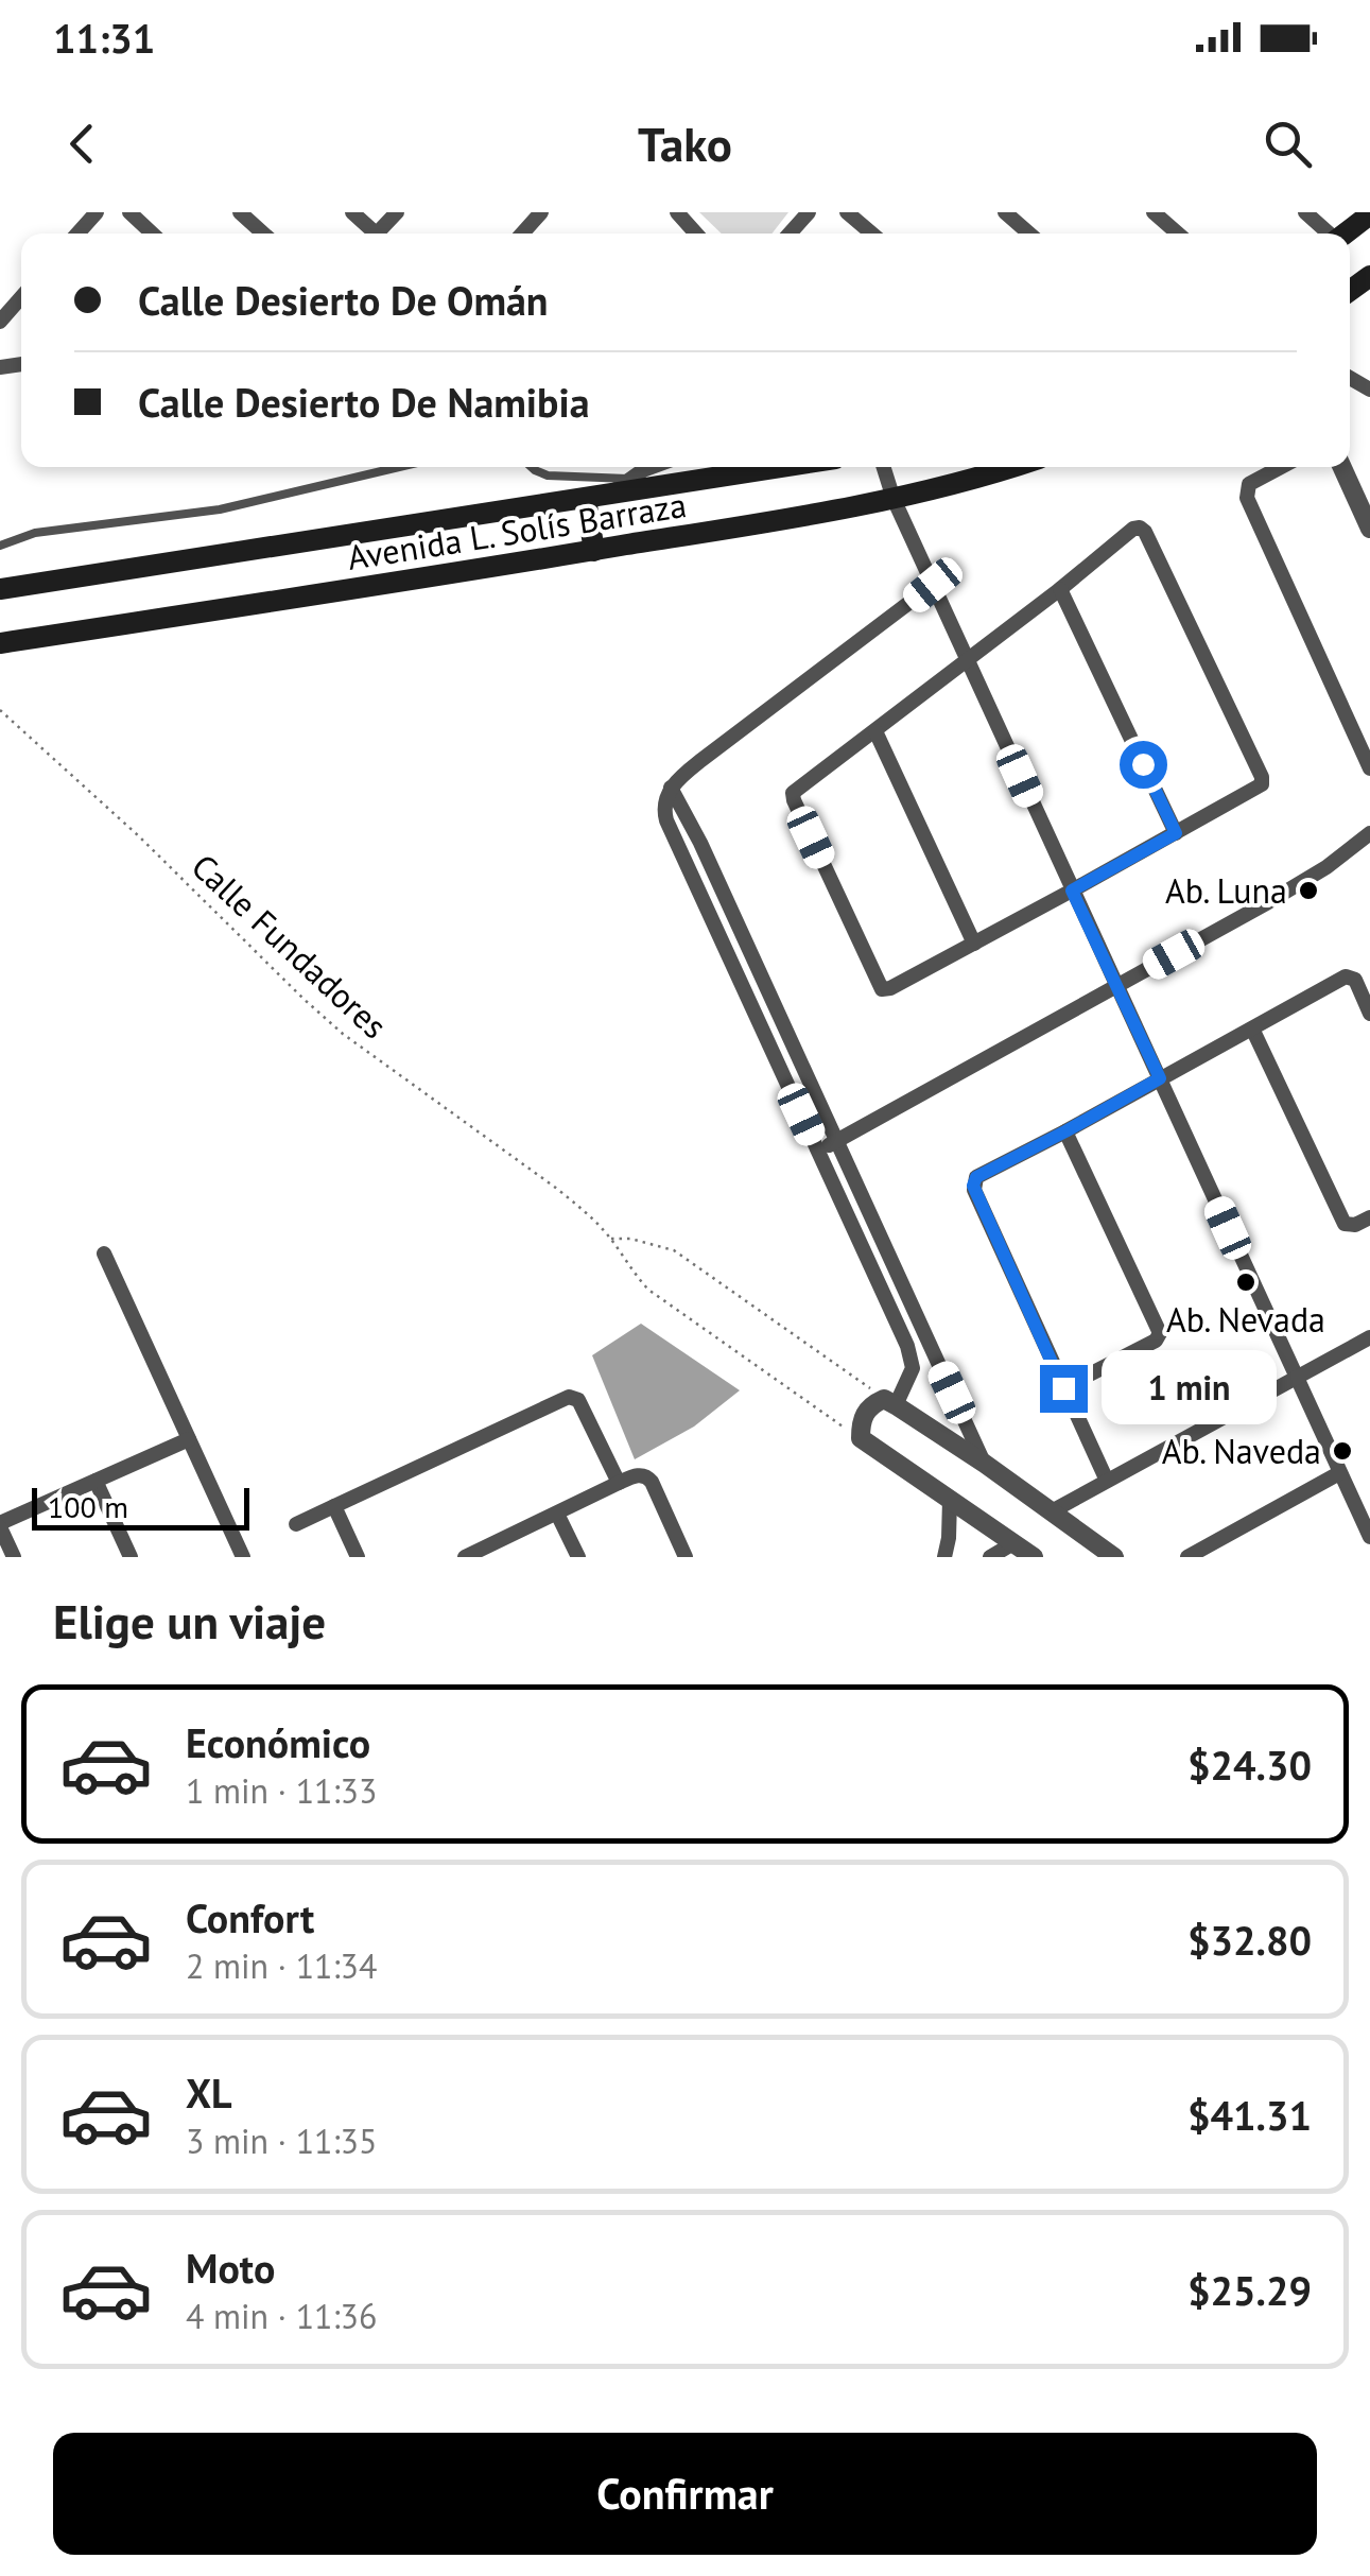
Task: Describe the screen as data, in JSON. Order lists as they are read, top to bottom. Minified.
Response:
{"streets":{"main road":["Avenida L. Solís Barraza"],"path":["Calle Fundadores"]},"places":["Ab. Luna","Ab. Nevada","Ab. Naveda"],"scale_bar":"100 m","page":{"status":"11:31","header":"Tako","banner":["Calle Desierto De Omán","Calle Desierto De Namibia"],"bubble":"1 min","scale":"100 m","heading":"Elige un viaje","list":[{"name":"Económico","note":"1 min · 11:33","value":"$24.30"},{"name":"Confort","note":"2 min · 11:34","value":"$32.80"},{"name":"XL","note":"3 min · 11:35","value":"$41.31"},{"name":"Moto","note":"4 min · 11:36","value":"$25.29"}],"buttons":"Confirmar"}}
